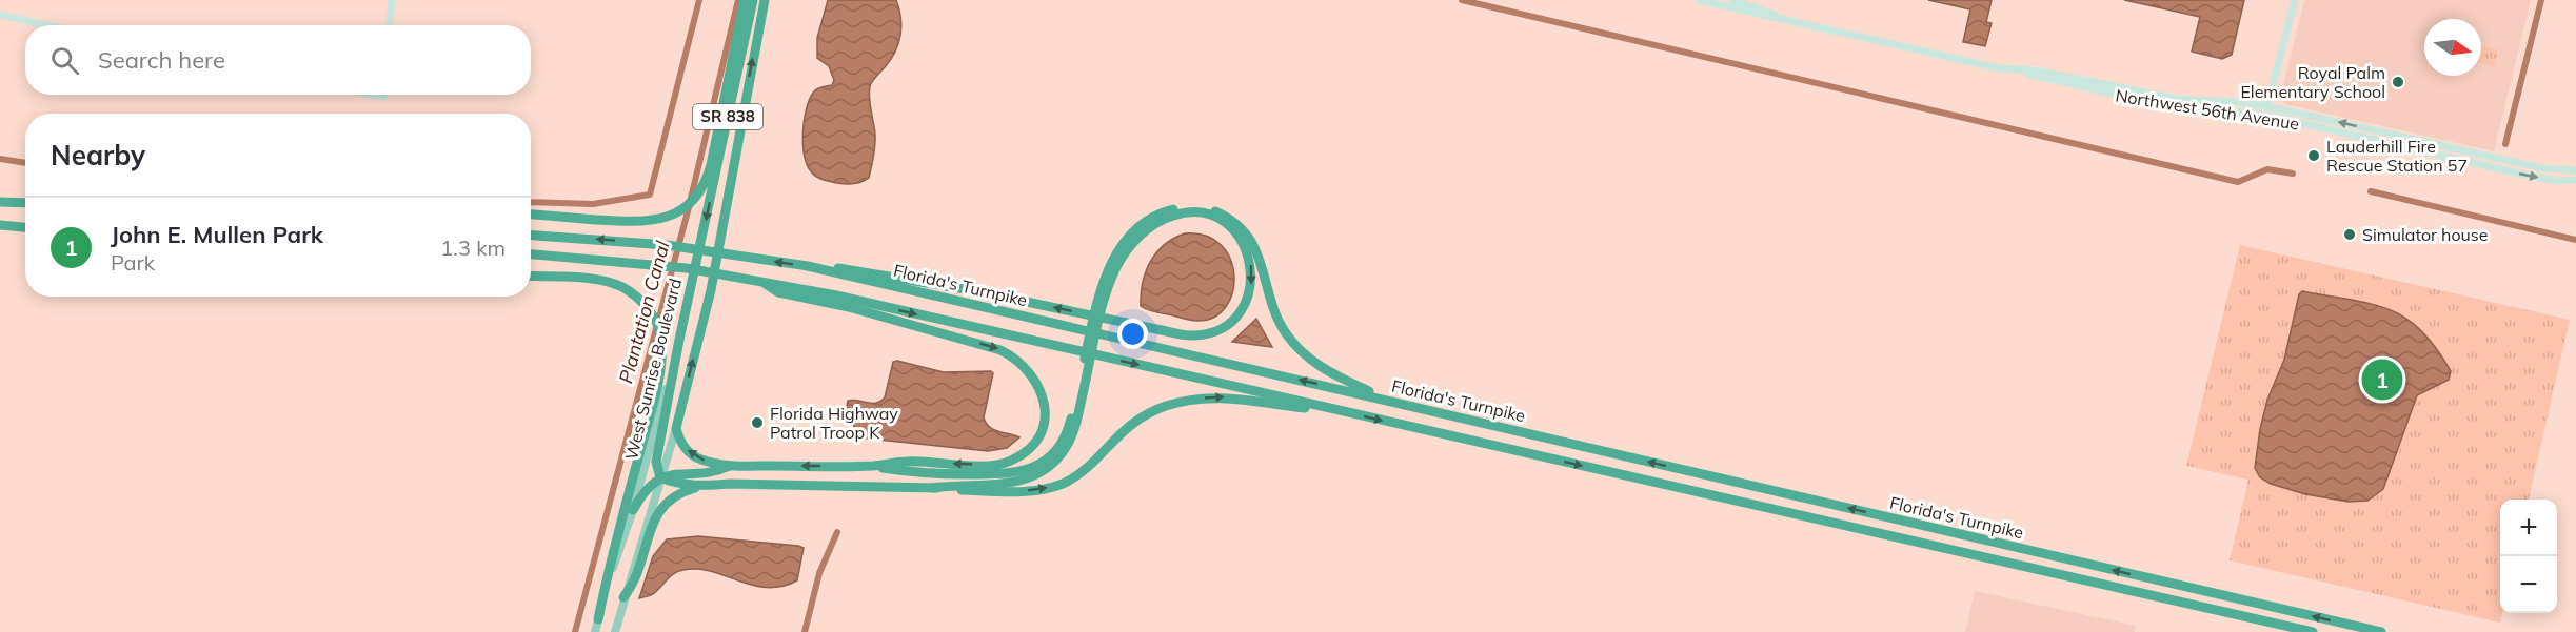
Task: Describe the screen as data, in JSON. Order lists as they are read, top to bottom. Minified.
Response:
{"streets":{"highway":["SR 838","Florida's Turnpike","West Sunrise Boulevard"],"street":["Northwest 56th Avenue"]},"water":["Plantation Canal"],"places":["Royal Palm Elementary School","Lauderhill Fire Rescue Station 57","Simulator house","Florida Highway Patrol Troop K"],"north":"right","page":{"search":"Search here","heading":"Nearby","list":[{"mark":"1","name":"John E. Mullen Park","note":"Park","value":"1.3 km"}],"pins":"1","map_buttons":["+","−"]}}
